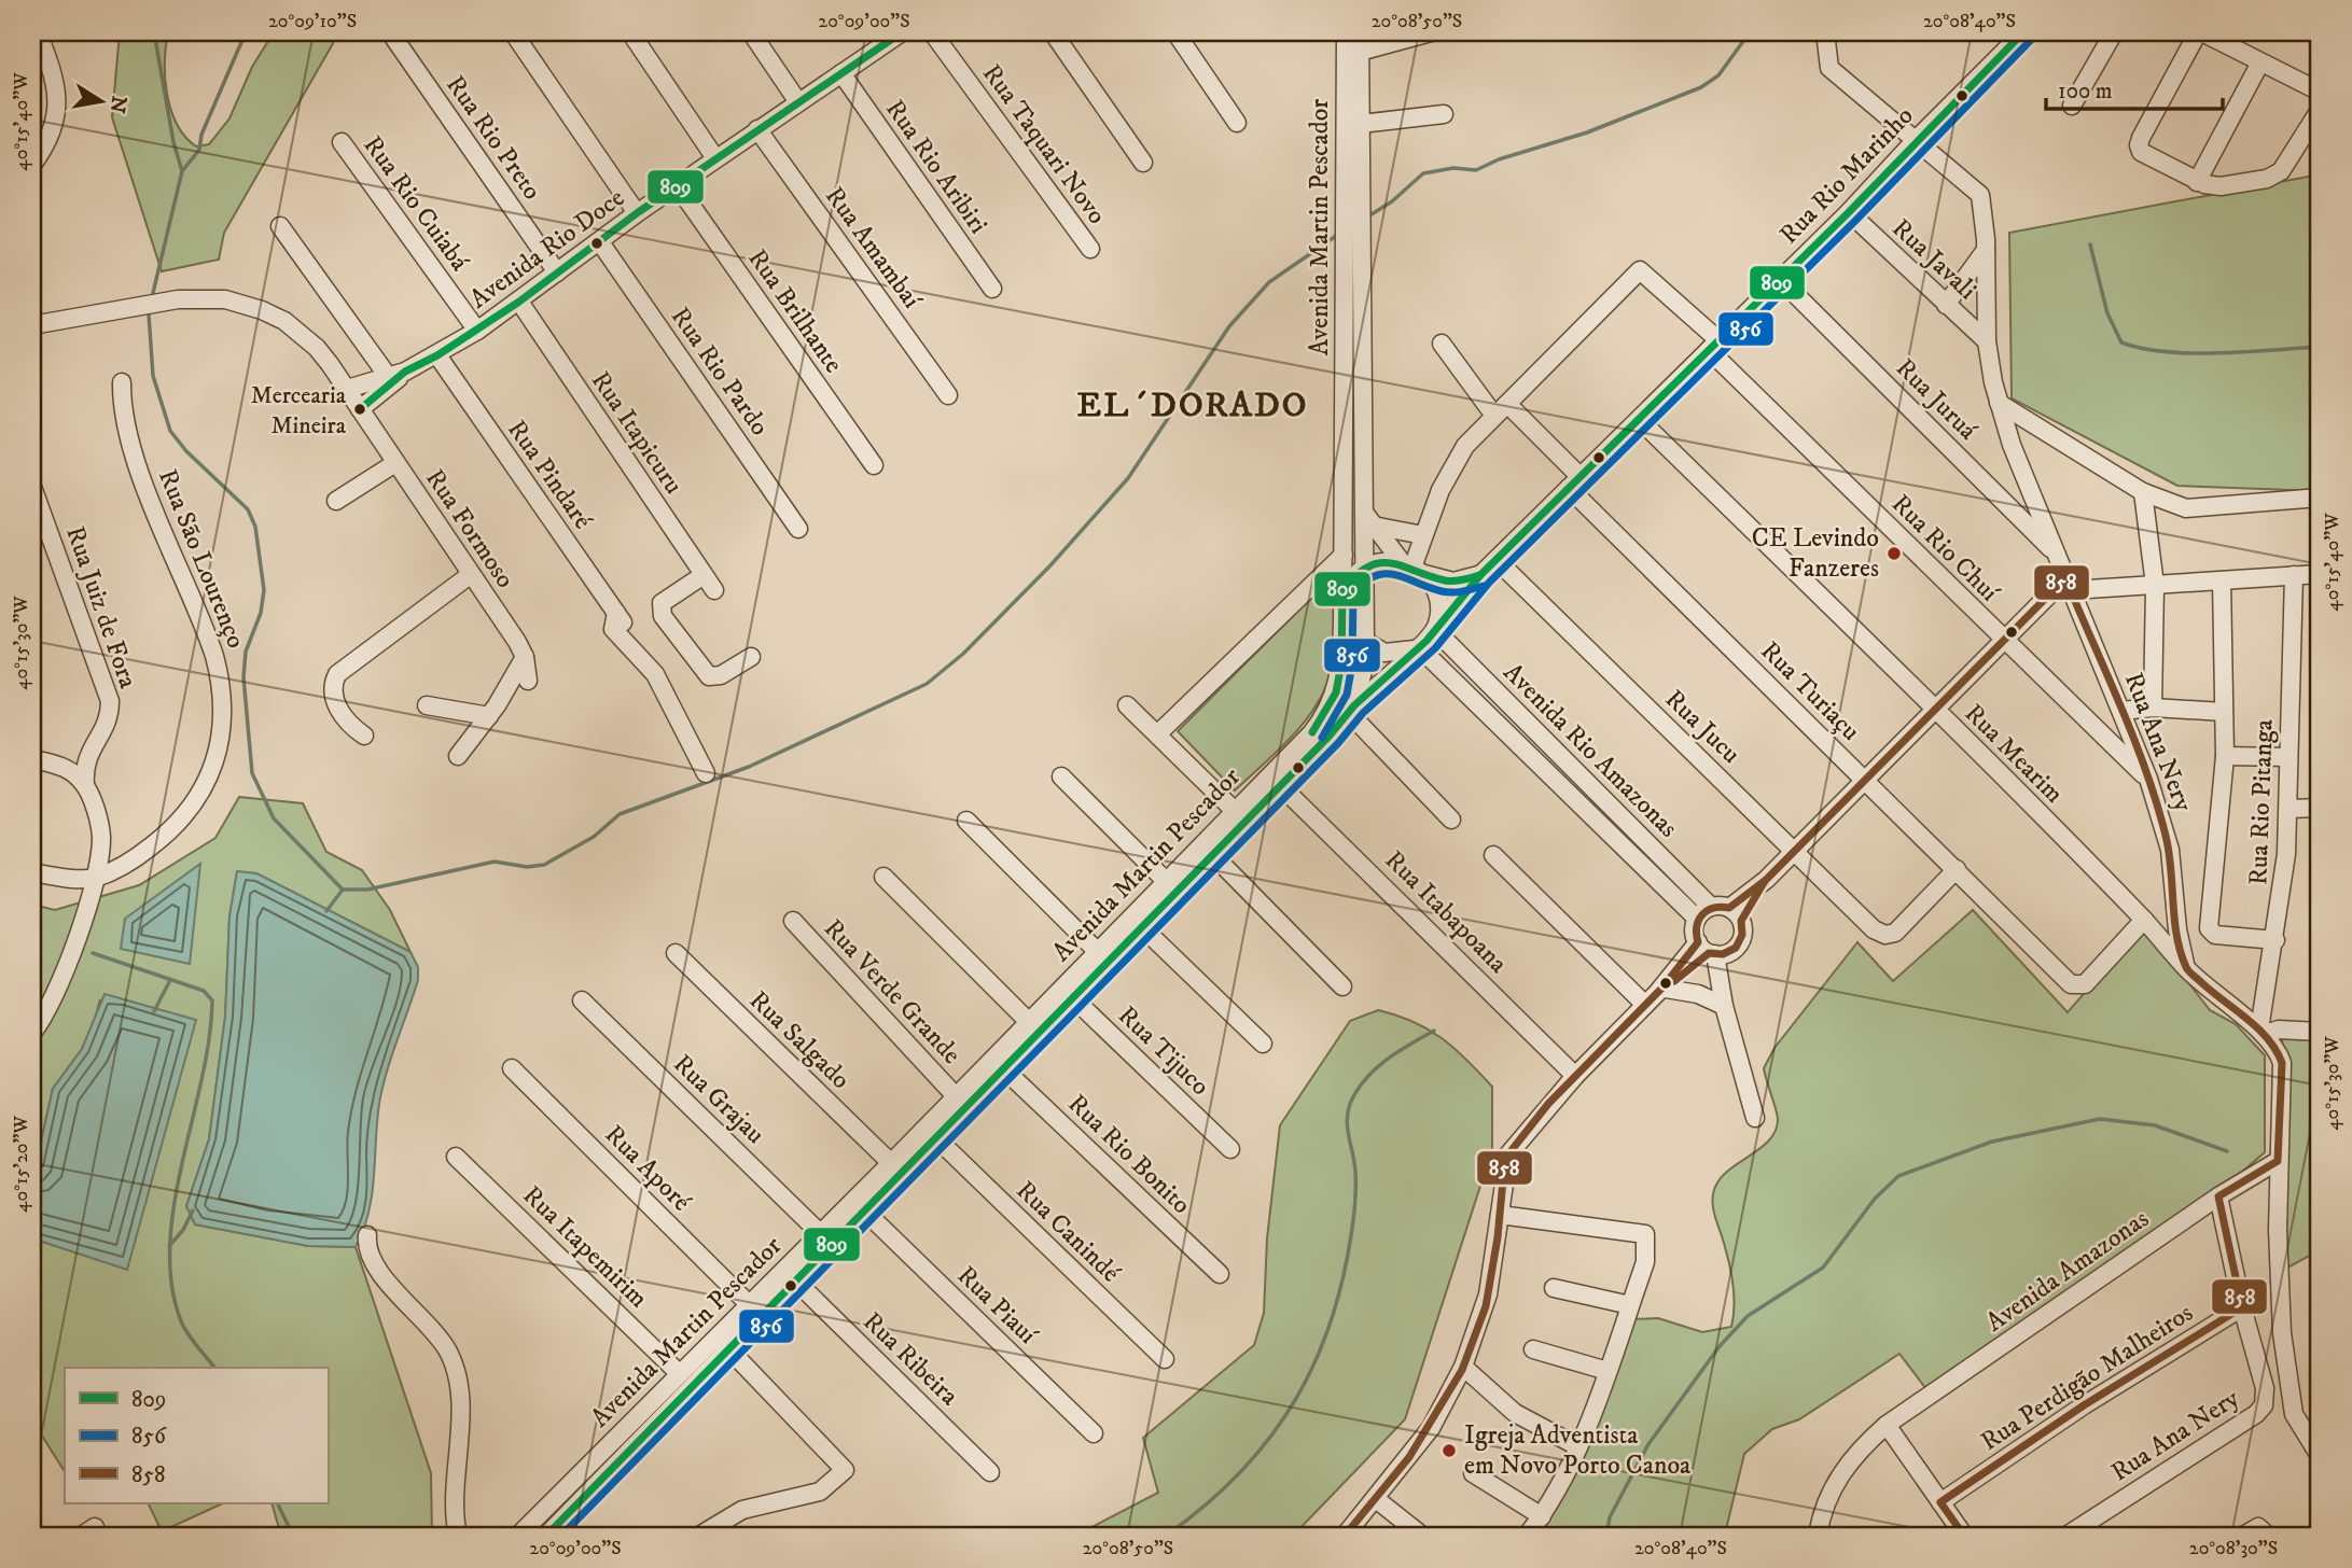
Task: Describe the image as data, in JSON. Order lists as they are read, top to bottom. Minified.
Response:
{"streets":{"street":["Rua Rio Preto","Rua Taquari Novo","Rua Rio Aribiri","Rua Rio Marinho","Rua Rio Cuiabá","Avenida Martin Pescador","Rua Amambaí","Avenida Rio Doce","Rua Javali","Rua Brilhante","Rua Rio Pardo","Rua Juruá","Rua Itapicuru","Rua Pindaré","Rua Formoso","Rua Rio Chuí","Rua São Lourenço","Rua Juiz de Fora","Rua Turiaçu","Rua Jucu","Rua Ana Nery","Avenida Rio Amazonas","Rua Mearim","Rua Rio Pitanga","Rua Itabapoana","Rua Verde Grande","Rua Salgado","Rua Tijuco","Rua Grajau","Rua Rio Bonito","Rua Aporé","Rua Canindé","Rua Itapemirim","Avenida Amazonas","Rua Piauí","Rua Ribeira","Rua Perdigão Malheiros"]},"crossings":[["Rua Rio Preto","Avenida Rio Doce"],["Rua Rio Aribiri","Avenida Rio Doce"],["Rua Rio Marinho","Avenida Martin Pescador"],["Rua Rio Marinho","Rua Javali"],["Rua Rio Marinho","Rua Juruá"],["Rua Rio Marinho","Rua Rio Chuí"],["Rua Rio Marinho","Rua Turiaçu"],["Rua Rio Marinho","Rua Jucu"],["Rua Rio Marinho","Rua Ana Nery"],["Rua Rio Marinho","Avenida Rio Amazonas"],["Rua Rio Marinho","Rua Mearim"],["Rua Rio Cuiabá","Avenida Rio Doce"],["Avenida Martin Pescador","Avenida Rio Amazonas"],["Avenida Martin Pescador","Rua Itabapoana"],["Avenida Martin Pescador","Rua Verde Grande"],["Avenida Martin Pescador","Rua Salgado"],["Avenida Martin Pescador","Rua Tijuco"],["Avenida Martin Pescador","Rua Grajau"],["Avenida Martin Pescador","Rua Rio Bonito"],["Avenida Martin Pescador","Rua Aporé"],["Avenida Martin Pescador","Rua Canindé"],["Avenida Martin Pescador","Rua Itapemirim"],["Avenida Martin Pescador","Rua Piauí"],["Avenida Martin Pescador","Rua Ribeira"],["Rua Amambaí","Avenida Rio Doce"],["Avenida Rio Doce","Rua Brilhante"],["Avenida Rio Doce","Rua Rio Pardo"],["Avenida Rio Doce","Rua Itapicuru"],["Avenida Rio Doce","Rua Pindaré"],["Avenida Rio Doce","Rua Formoso"],["Rua Javali","Rua Ana Nery"],["Rua Juruá","Rua Ana Nery"],["Rua Rio Chuí","Rua Turiaçu"],["Rua Rio Chuí","Rua Ana Nery"],["Rua Turiaçu","Rua Jucu"],["Rua Turiaçu","Rua Mearim"],["Rua Ana Nery","Rua Mearim"],["Rua Ana Nery","Rua Perdigão Malheiros"]],"districts":["EL´DORADO"],"places":["Mercearia Mineira","CE Levindo Fanzeres","Igreja Adventista em Novo Porto Canoa"],"lines":["transit line 809","transit line 856","transit line 858"],"legend":["809","856","858"],"scale_bar":"100 m","north":"right","coordinates":["20°09'10\"S","20°09'00\"S","20°08'50\"S","20°08'40\"S","40°15'40\"W","40°15'30\"W","40°15'20\"W","20°08'30\"S"]}
